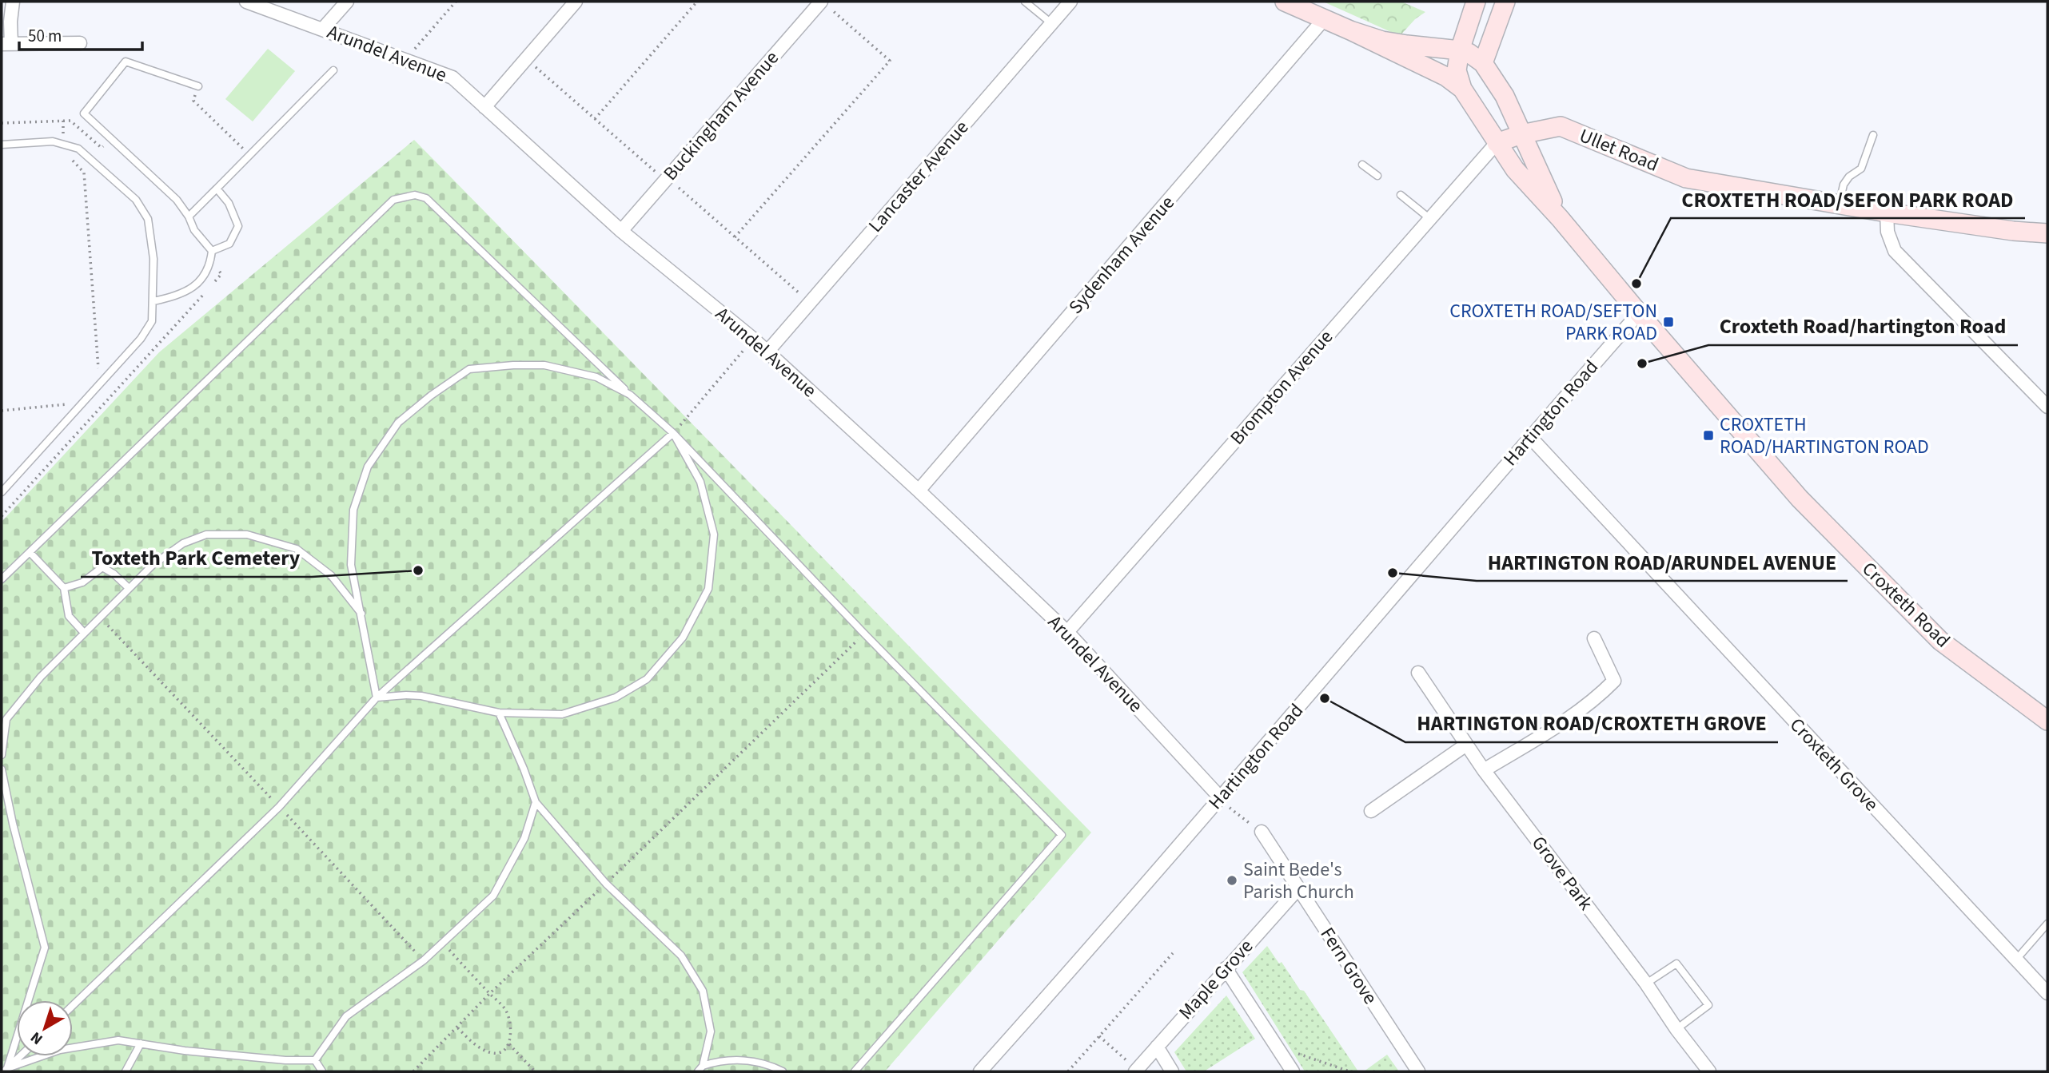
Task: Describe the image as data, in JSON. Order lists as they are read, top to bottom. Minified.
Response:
{"streets":{"main road":["Ullet Road","Croxteth Road"],"street":["Arundel Avenue","Buckingham Avenue","Lancaster Avenue","Sydenham Avenue","Brompton Avenue","Hartington Road","Croxteth Grove","Grove Park","Fern Grove","Maple Grove"]},"crossings":[["Arundel Avenue","Buckingham Avenue"],["Arundel Avenue","Lancaster Avenue"],["Arundel Avenue","Sydenham Avenue"],["Arundel Avenue","Brompton Avenue"],["Arundel Avenue","Hartington Road"],["Ullet Road","Croxteth Road"],["Brompton Avenue","Croxteth Road"],["Hartington Road","Croxteth Road"],["Hartington Road","Croxteth Grove"],["Fern Grove","Maple Grove"]],"places":{"other":["CROXTETH ROAD/SEFON PARK ROAD","Croxteth Road/hartington Road","Toxteth Park Cemetery","HARTINGTON ROAD/ARUNDEL AVENUE","HARTINGTON ROAD/CROXTETH GROVE","Saint Bede's Parish Church"],"transit":["CROXTETH ROAD/SEFTON PARK ROAD","CROXTETH ROAD/HARTINGTON ROAD"]},"scale_bar":"50 m","north":"bottom left"}
